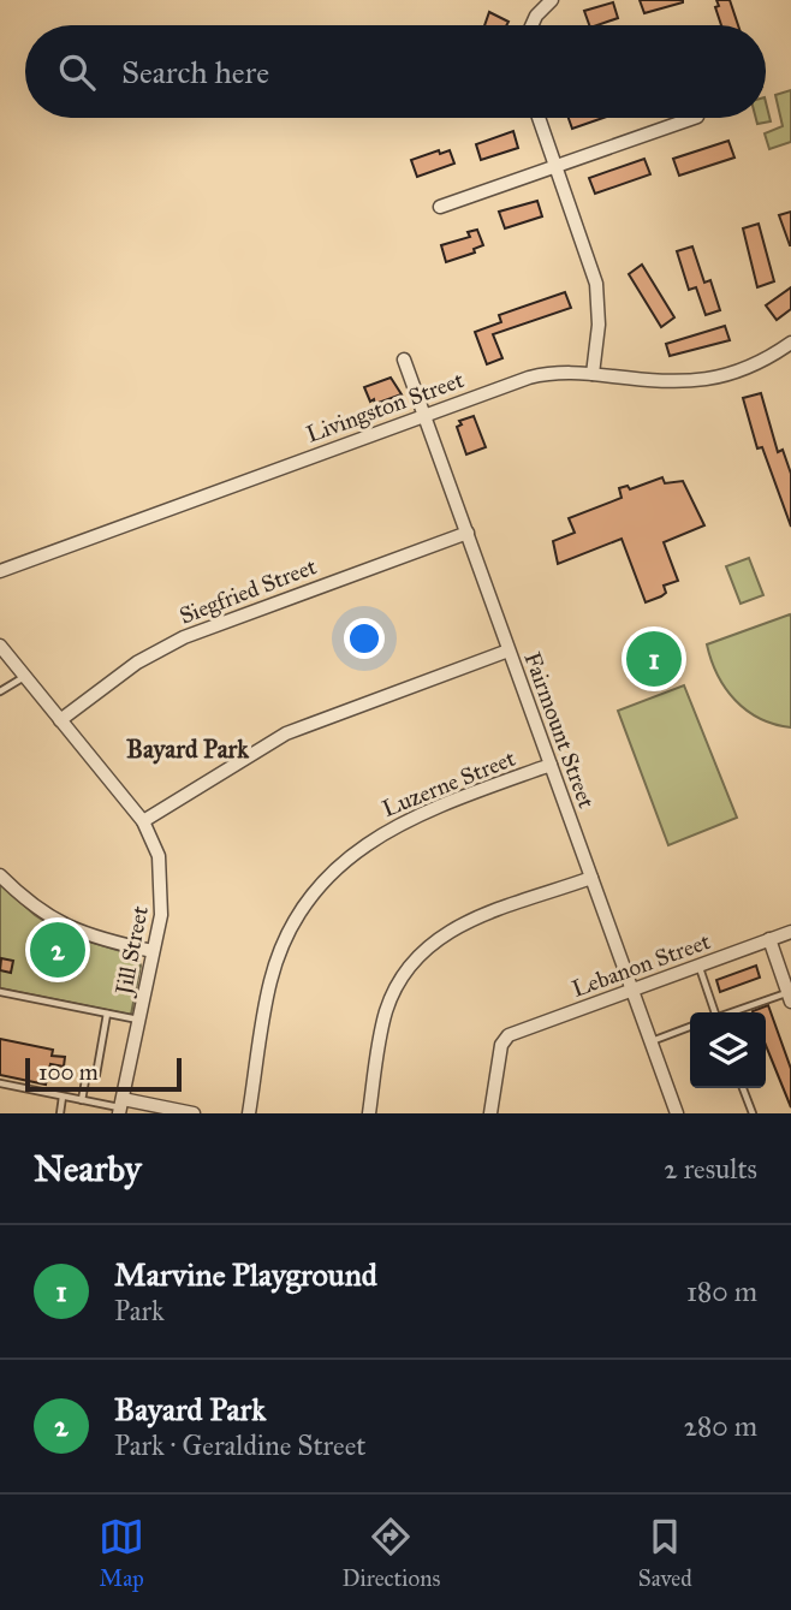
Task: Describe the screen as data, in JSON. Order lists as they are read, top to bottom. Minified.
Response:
{"streets":{"street":["Livingston Street","Siegfried Street","Fairmount Street","Luzerne Street","Jill Street","Lebanon Street"]},"crossings":[["Livingston Street","Fairmount Street"],["Siegfried Street","Fairmount Street"],["Siegfried Street","Jill Street"],["Fairmount Street","Luzerne Street"],["Fairmount Street","Lebanon Street"]],"districts":["Bayard Park"],"scale_bar":"100 m","page":{"search":"Search here","pins":["1","2"],"scale":"100 m","heading":["Nearby","2 results"],"list":[{"mark":"1","name":"Marvine Playground","note":"Park","value":"180 m"},{"mark":"2","name":"Bayard Park","note":"Park · Geraldine Street","value":"280 m"}],"nav":["Map","Directions","Saved"]}}
